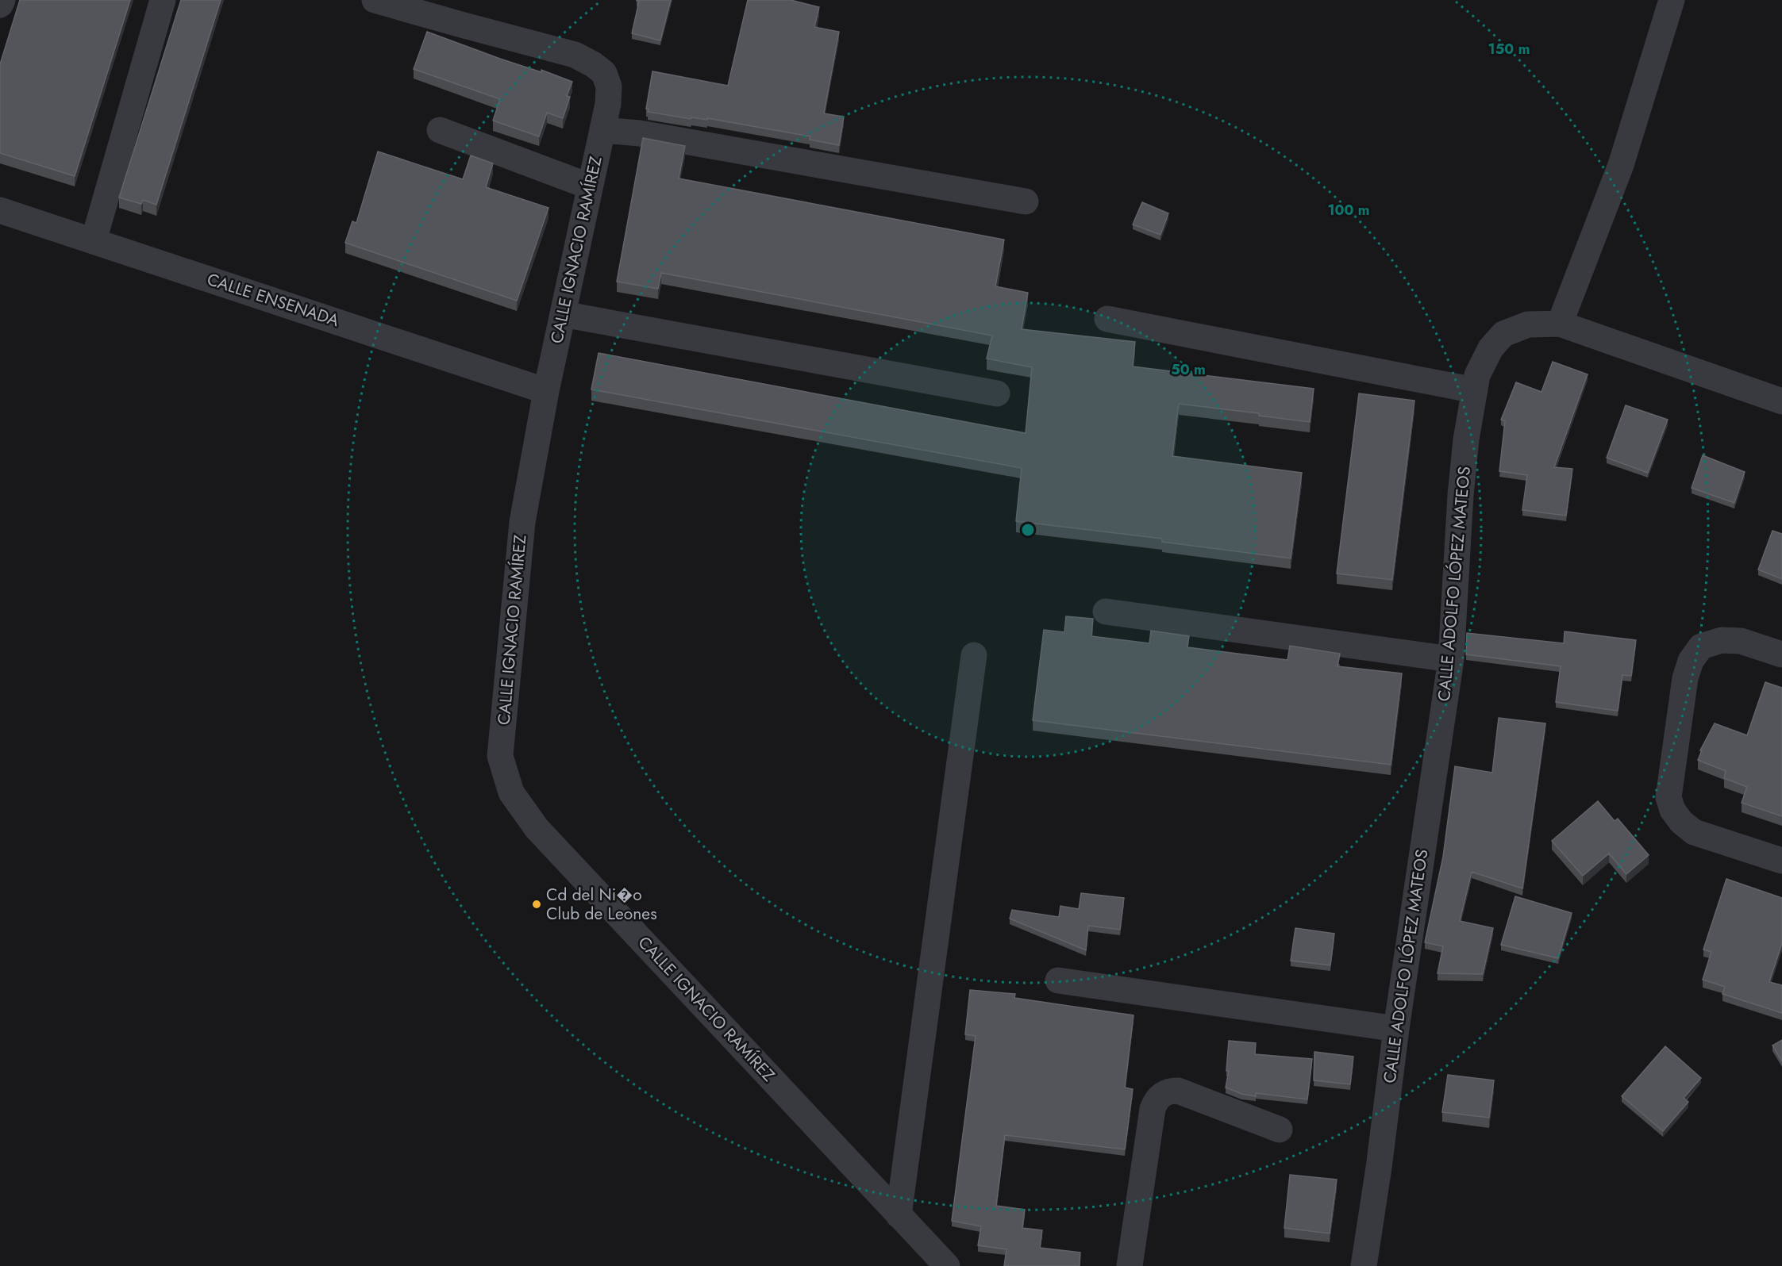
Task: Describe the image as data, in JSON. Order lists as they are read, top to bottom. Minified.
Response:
{"streets":{"street":["CALLE IGNACIO RAMÍREZ","CALLE ENSENADA","CALLE ADOLFO LÓPEZ MATEOS"]},"crossings":[["CALLE IGNACIO RAMÍREZ","CALLE ENSENADA"]],"places":["Cd del Ni�o Club de Leones"],"rings":["150 m","100 m","50 m"]}
